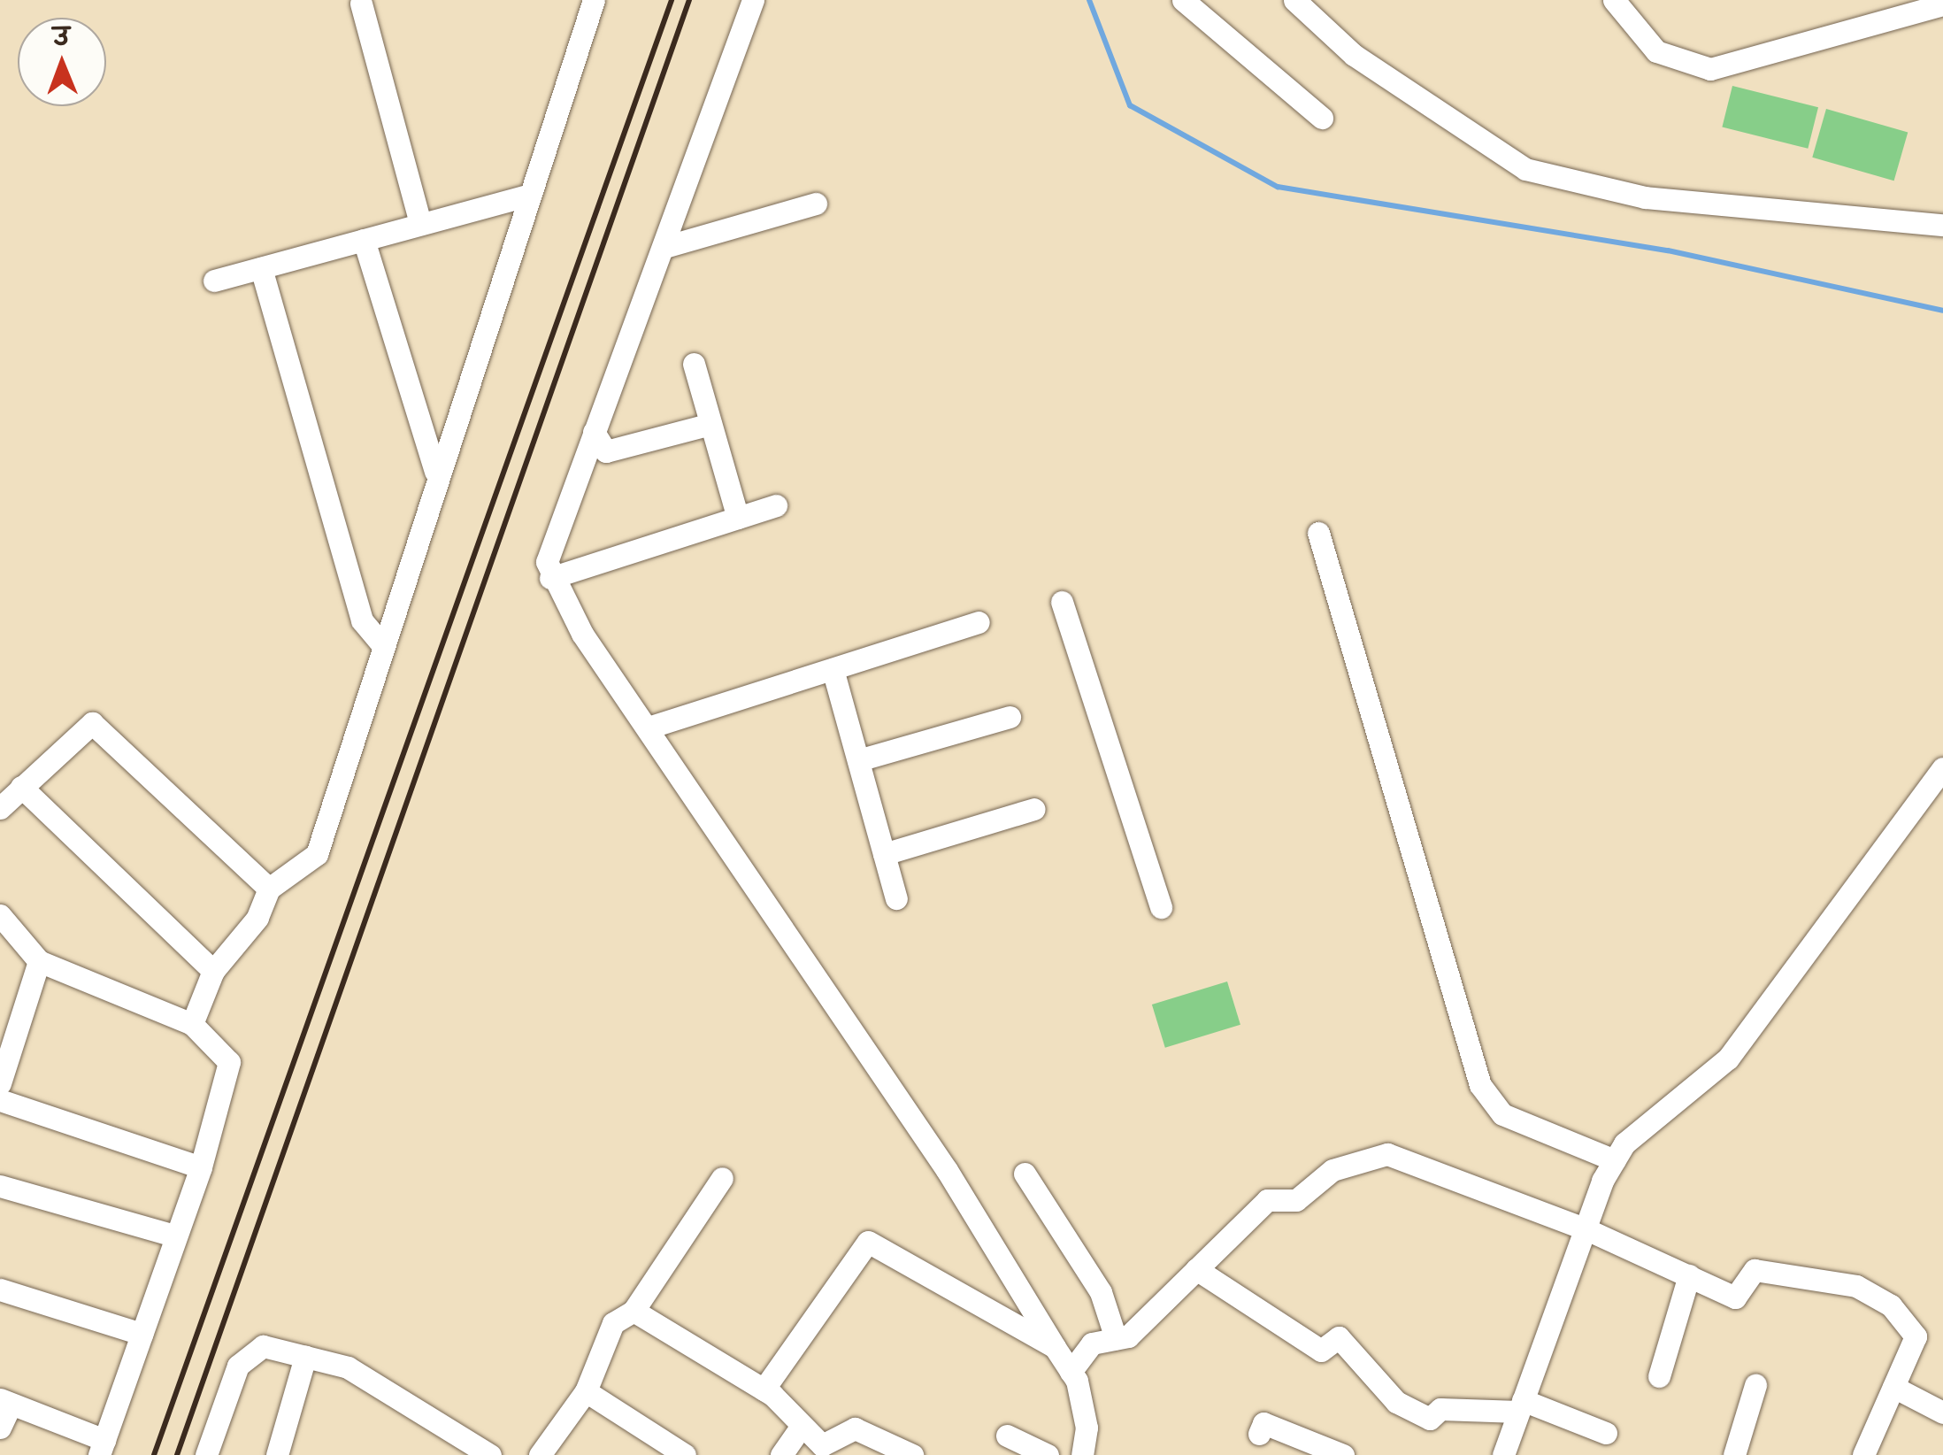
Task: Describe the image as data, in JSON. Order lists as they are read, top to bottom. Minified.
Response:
{"north":"top"}
